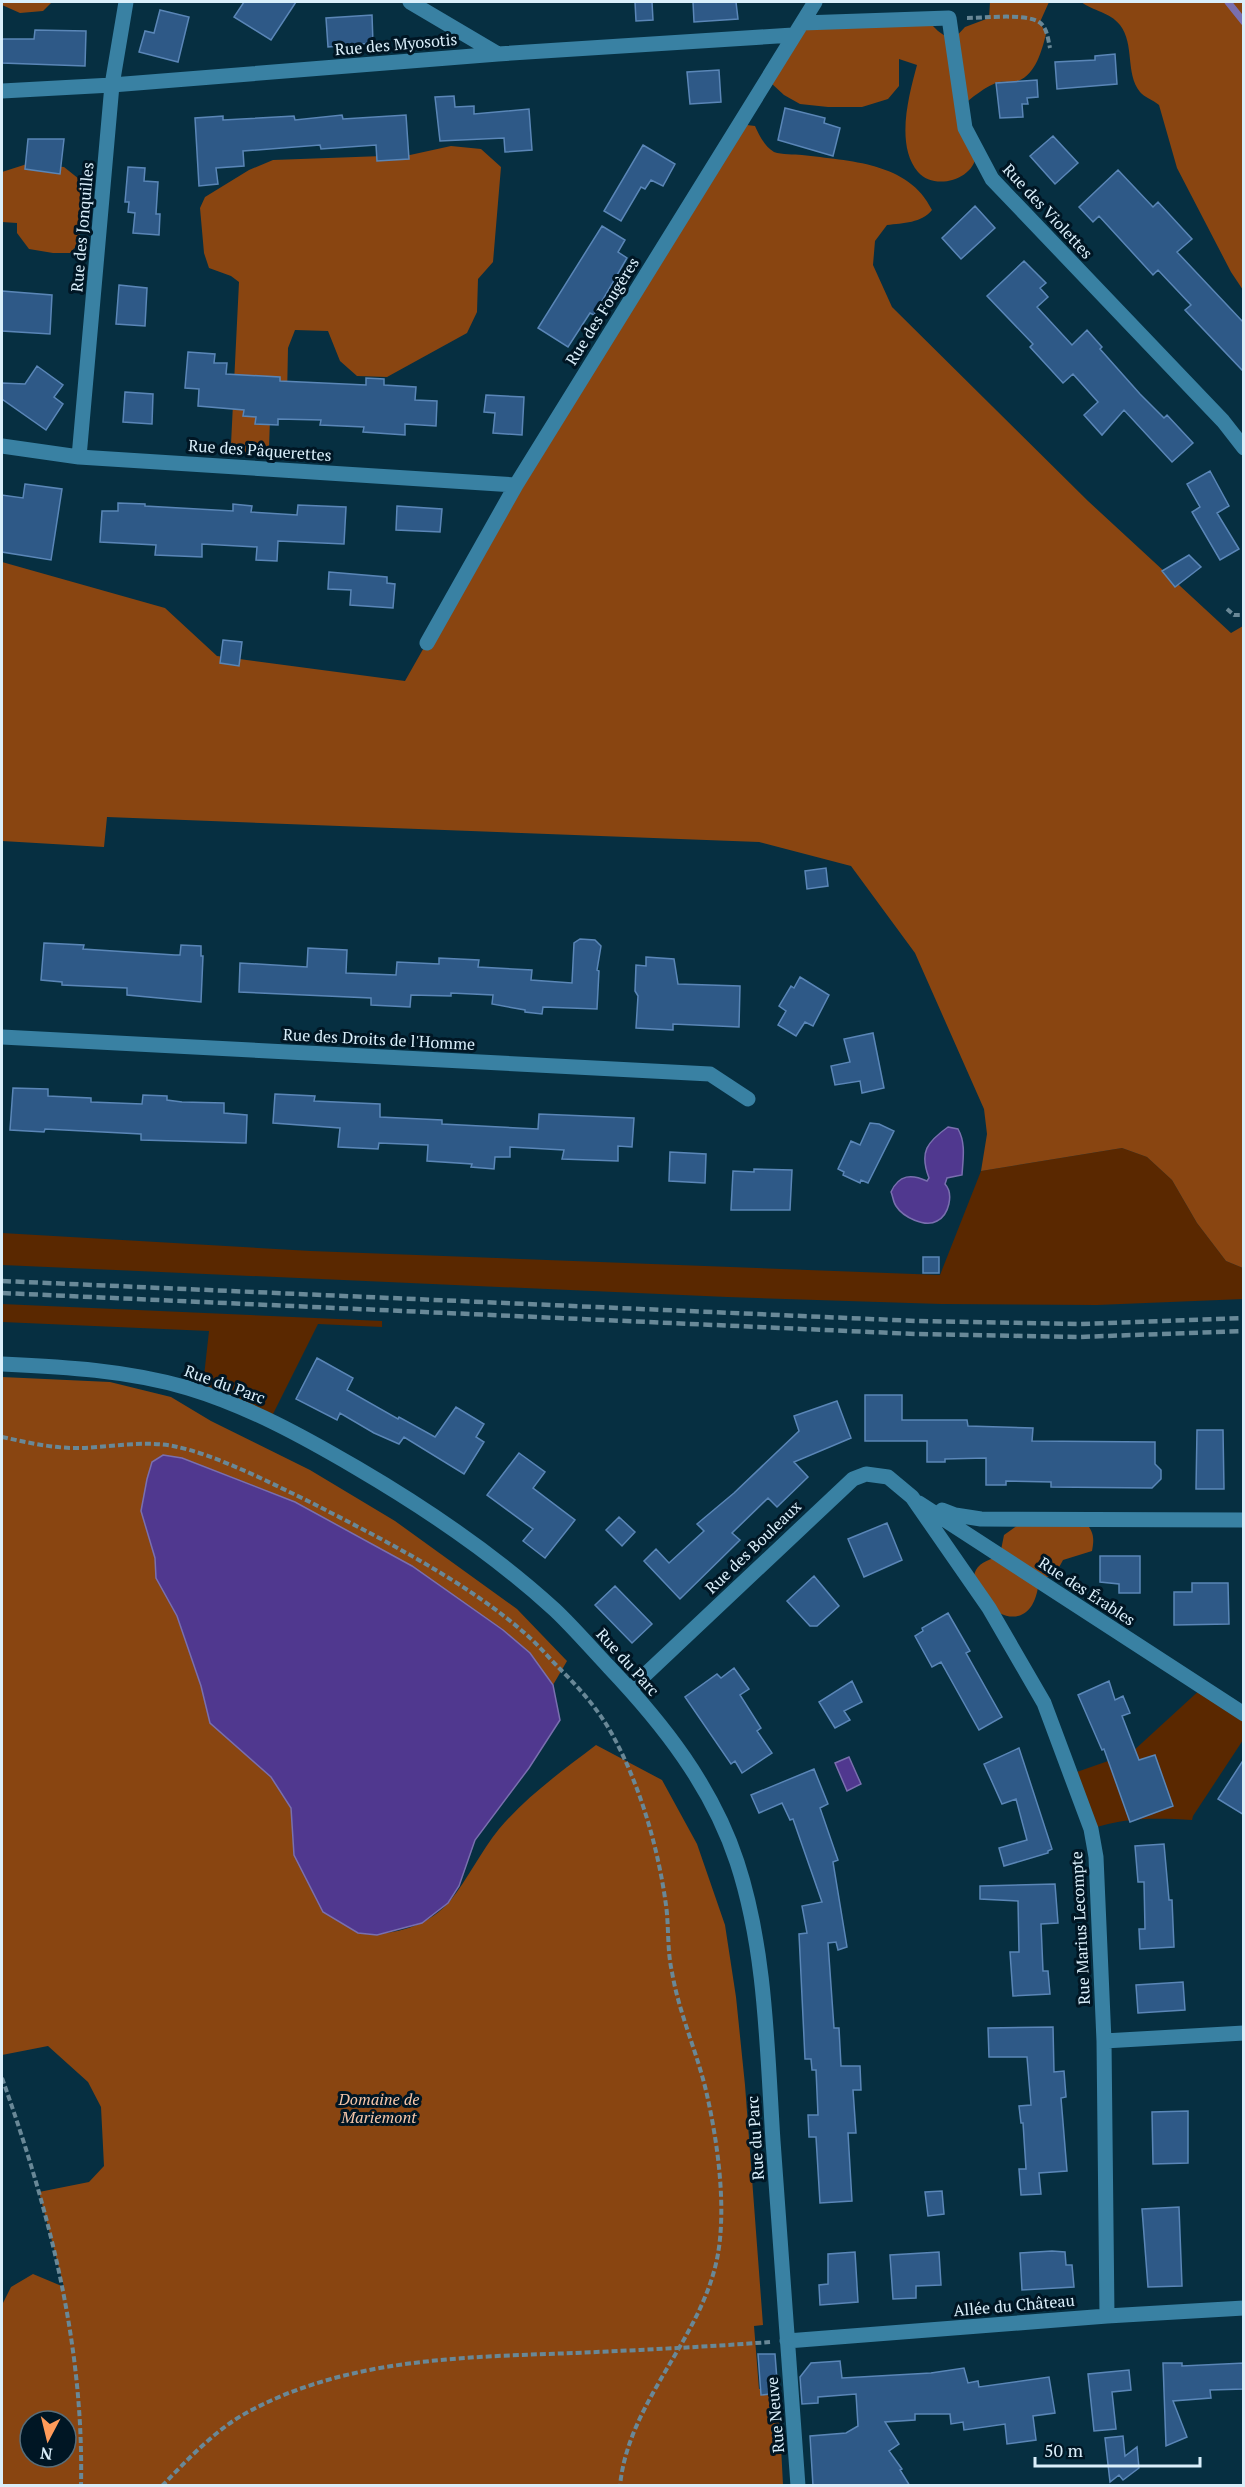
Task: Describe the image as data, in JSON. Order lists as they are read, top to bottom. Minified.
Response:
{"streets":{"street":["Rue des Myosotis","Rue des Violettes","Rue des Jonquilles","Rue des Fougères","Rue des Pâquerettes","Rue des Droits de l'Homme","Rue du Parc","Rue des Bouleaux","Rue des Érables","Rue Marius Lecompte","Allée du Château","Rue Neuve"]},"crossings":[["Rue des Myosotis","Rue des Jonquilles"],["Rue des Myosotis","Rue des Fougères"],["Rue des Jonquilles","Rue des Pâquerettes"],["Rue des Fougères","Rue des Pâquerettes"],["Rue du Parc","Rue des Bouleaux"],["Rue du Parc","Allée du Château"],["Rue du Parc","Rue Neuve"],["Rue des Bouleaux","Rue des Érables"],["Rue des Bouleaux","Rue Marius Lecompte"],["Rue Marius Lecompte","Allée du Château"],["Allée du Château","Rue Neuve"]],"parks":["Domaine de Mariemont"],"scale_bar":"50 m","north":"bottom"}
